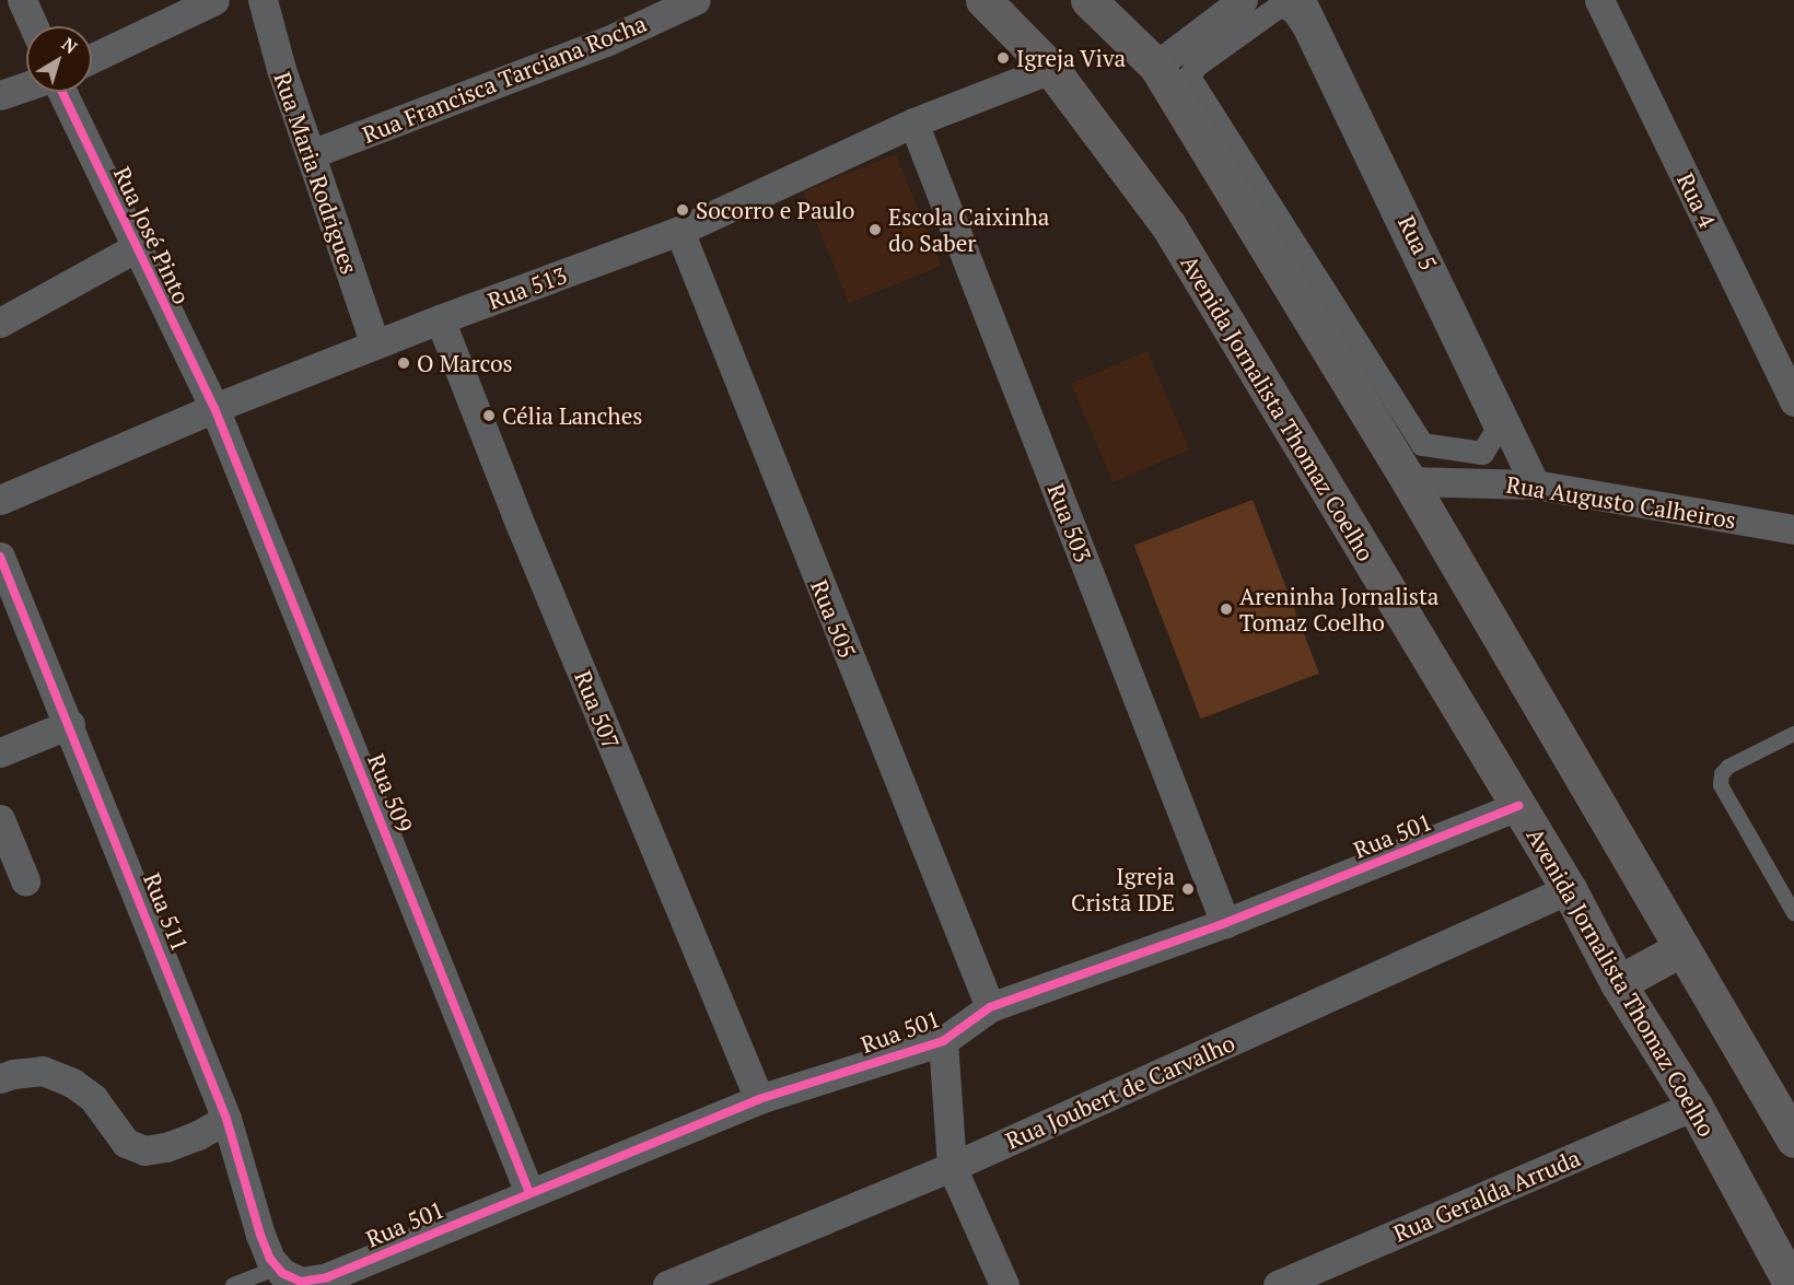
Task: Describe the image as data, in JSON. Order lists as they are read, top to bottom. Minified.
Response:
{"streets":{"main road":["Avenida Jornalista Thomaz Coelho"],"street":["Rua Francisca Tarciana Rocha","Rua Maria Rodrigues","Rua 4","Rua José Pinto","Rua 5","Rua 513","Rua Augusto Calheiros","Rua 503","Rua 505","Rua 507","Rua 509","Rua 501","Rua 511","Rua Joubert de Carvalho","Rua Geralda Arruda"]},"crossings":[["Rua Francisca Tarciana Rocha","Rua Maria Rodrigues"],["Rua Maria Rodrigues","Rua 513"],["Rua José Pinto","Rua 513"],["Rua José Pinto","Rua 509"],["Rua 5","Rua Augusto Calheiros"],["Rua 513","Avenida Jornalista Thomaz Coelho"],["Rua 513","Rua 503"],["Rua 513","Rua 505"],["Rua 513","Rua 507"],["Rua 513","Rua 509"],["Avenida Jornalista Thomaz Coelho","Rua 501"],["Avenida Jornalista Thomaz Coelho","Rua Joubert de Carvalho"],["Avenida Jornalista Thomaz Coelho","Rua Geralda Arruda"],["Rua 503","Rua 501"],["Rua 505","Rua 501"],["Rua 507","Rua 501"],["Rua 509","Rua 501"],["Rua 501","Rua 511"]],"places":["Igreja Viva","Socorro e Paulo","Escola Caixinha do Saber","O Marcos","Célia Lanches","Areninha Jornalista Tomaz Coelho","Igreja Cristã IDE"],"north":"top right"}
